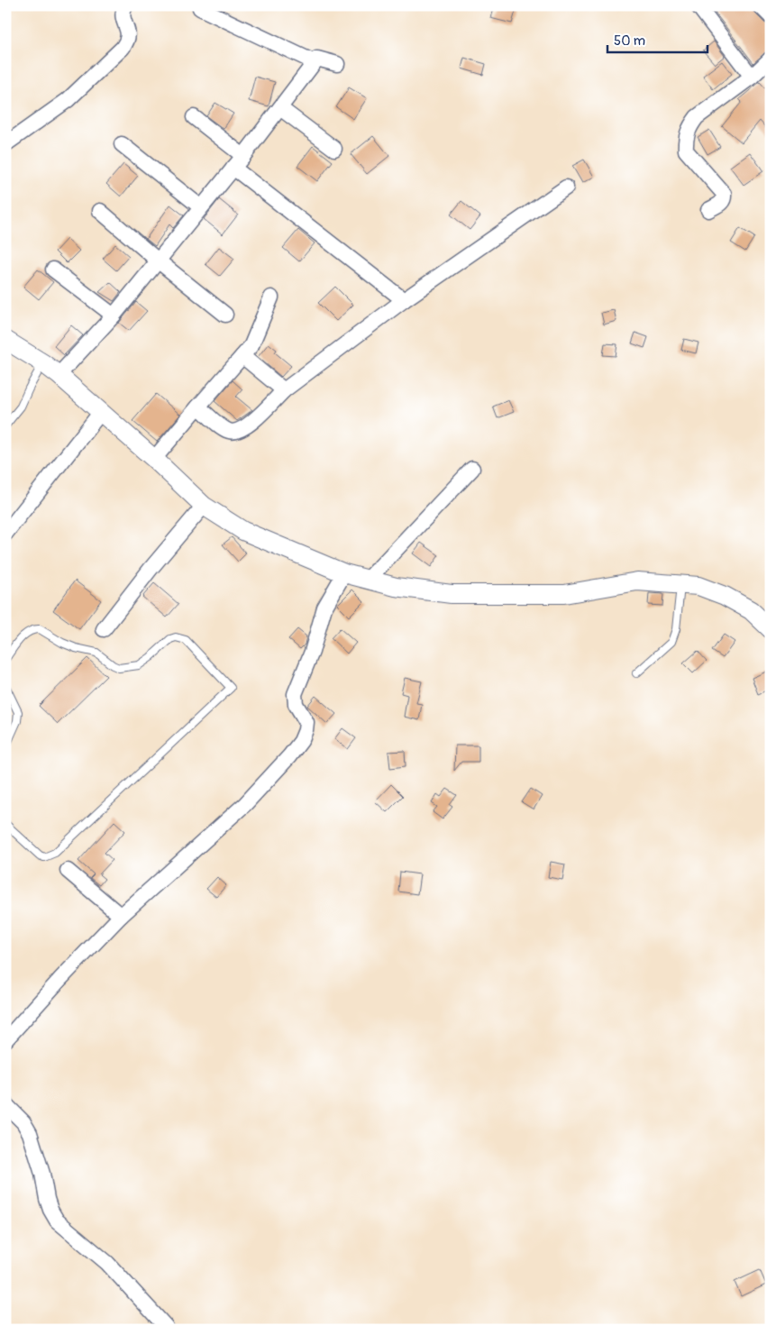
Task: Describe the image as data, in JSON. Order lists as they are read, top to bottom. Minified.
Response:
{"scale_bar":"50 m"}
